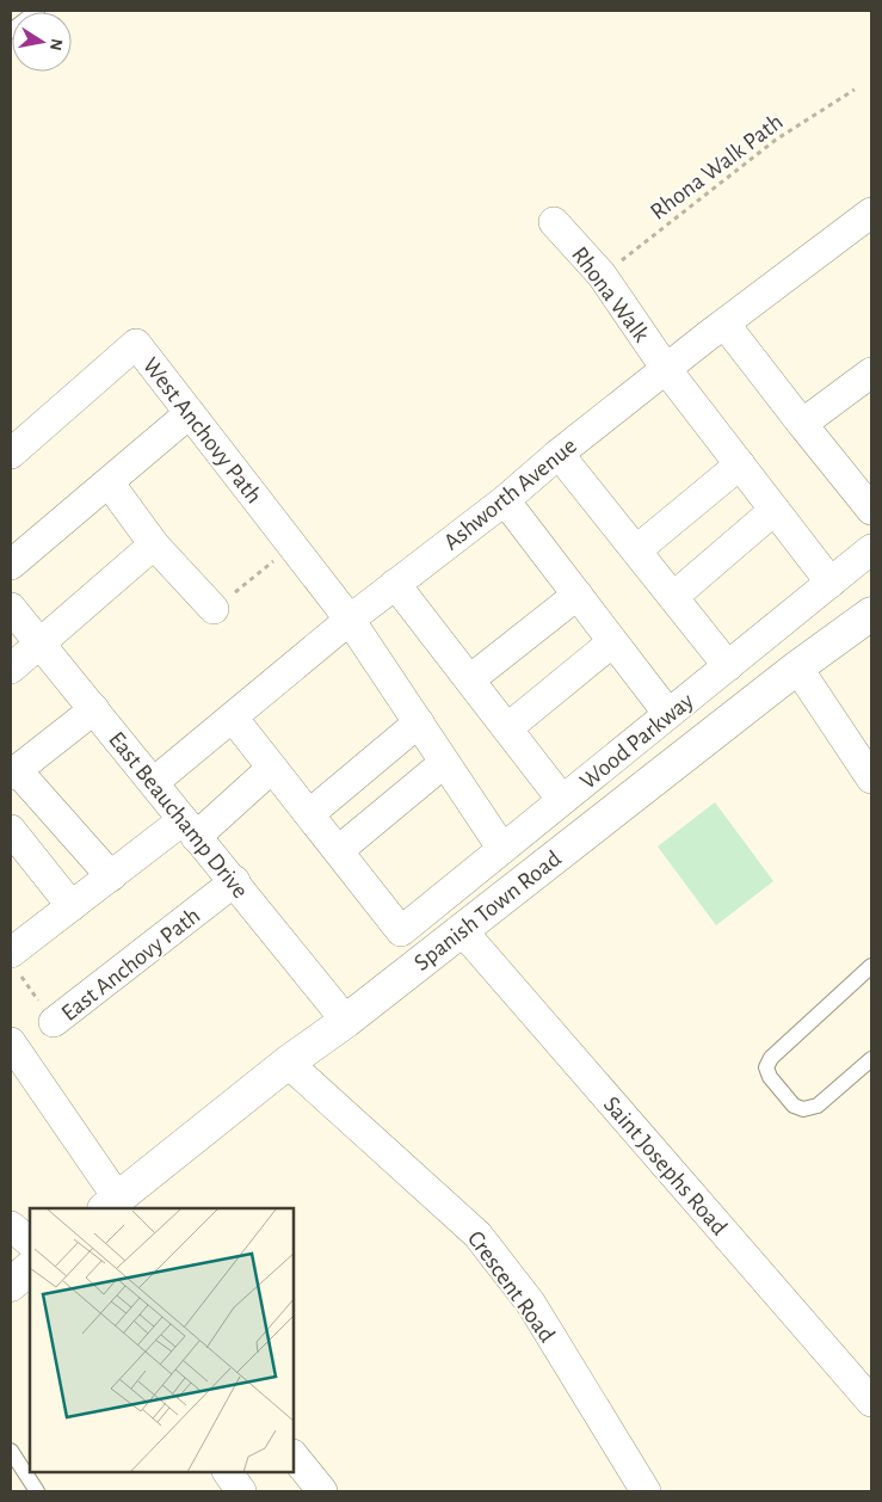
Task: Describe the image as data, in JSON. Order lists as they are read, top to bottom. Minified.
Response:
{"streets":{"main road":["Spanish Town Road"],"street":["Rhona Walk","West Anchovy Path","Ashworth Avenue","Wood Parkway","East Beauchamp Drive","East Anchovy Path","Saint Josephs Road","Crescent Road"],"path":["Rhona Walk Path"]},"crossings":[["Rhona Walk Path","Rhona Walk"],["Rhona Walk","Ashworth Avenue"],["Rhona Walk","Wood Parkway"],["West Anchovy Path","Ashworth Avenue"],["West Anchovy Path","Wood Parkway"],["Ashworth Avenue","East Beauchamp Drive"],["East Beauchamp Drive","Spanish Town Road"],["East Beauchamp Drive","East Anchovy Path"],["Spanish Town Road","Saint Josephs Road"],["Spanish Town Road","Crescent Road"]],"north":"right"}
